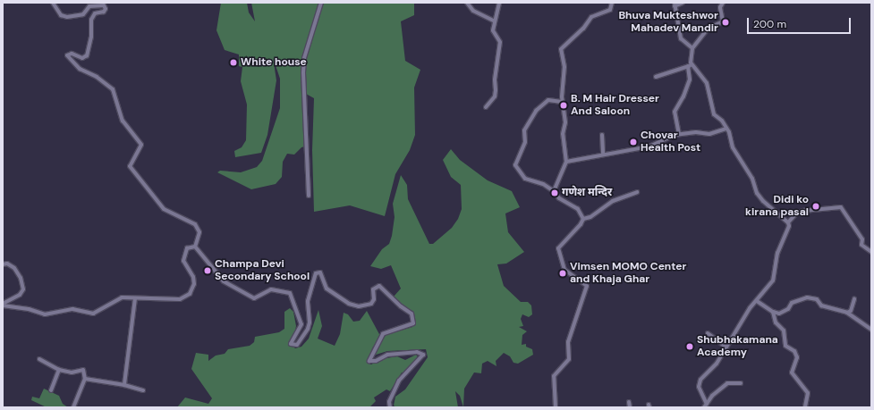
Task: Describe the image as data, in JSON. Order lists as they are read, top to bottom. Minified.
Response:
{"places":["Bhuva Mukteshwor Mahadev Mandir","White house","B. M Hair Dresser And Saloon","Chovar Health Post","गणेश मन्दिर","Didi ko kirana pasal","Champa Devi Secondary School","Vimsen MOMO Center and Khaja Ghar","Shubhakamana Academy"],"scale_bar":"200 m"}
